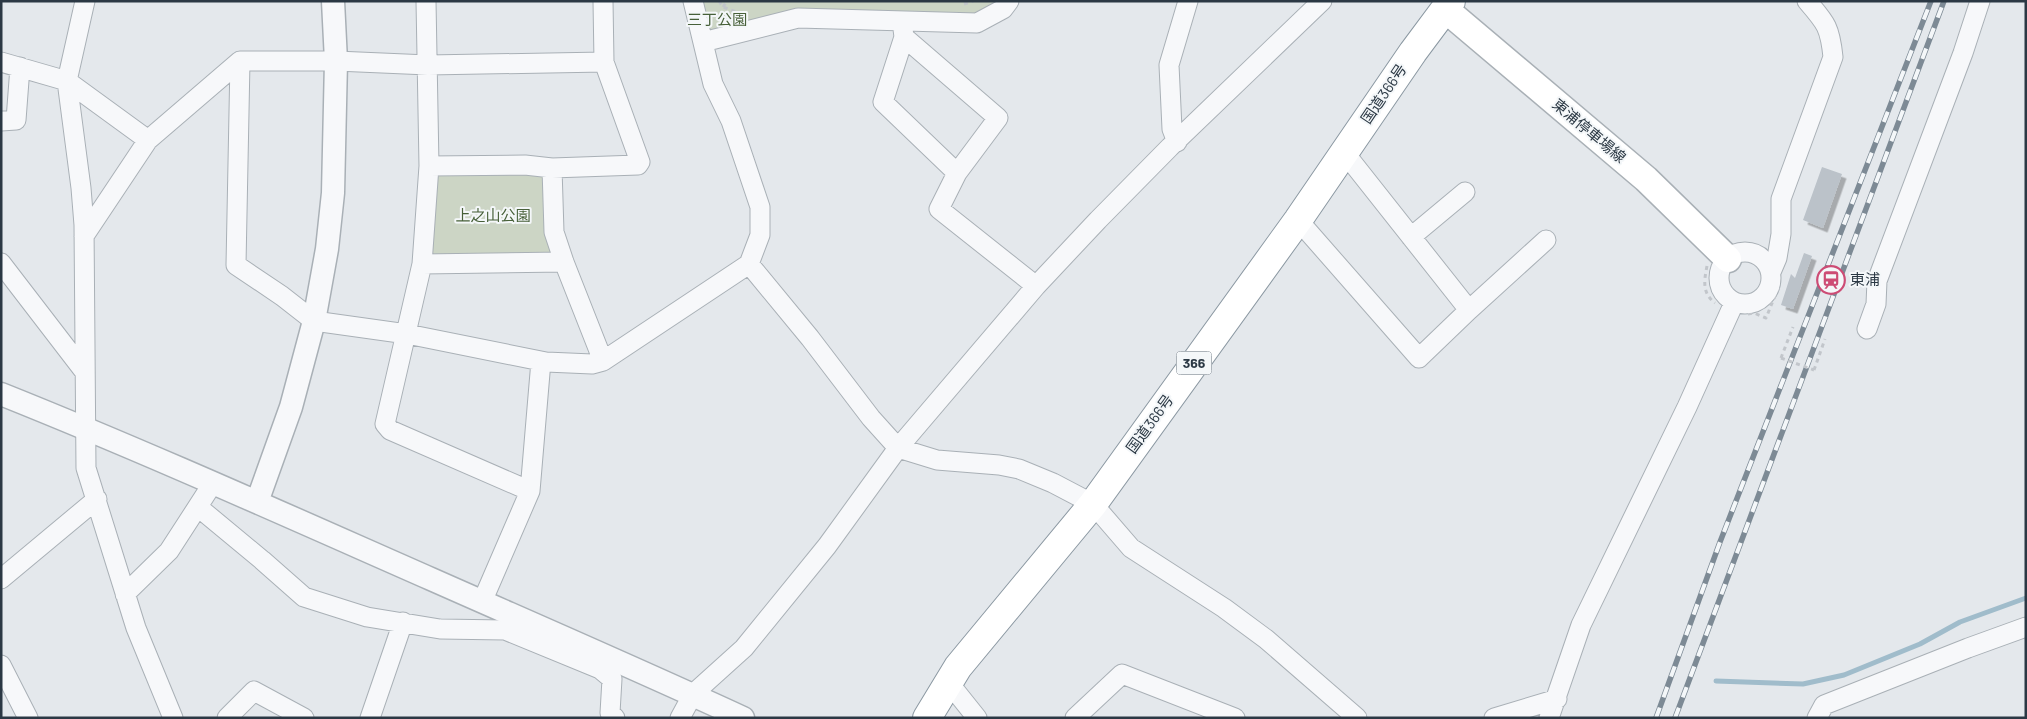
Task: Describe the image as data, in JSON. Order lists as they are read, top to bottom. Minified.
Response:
{"streets":{"highway":["国道366号","366"],"main road":["東浦停車場線"]},"crossings":[["国道366号","東浦停車場線"]],"parks":["三丁公園","上之山公園"],"places":{"station":["東浦"]}}
